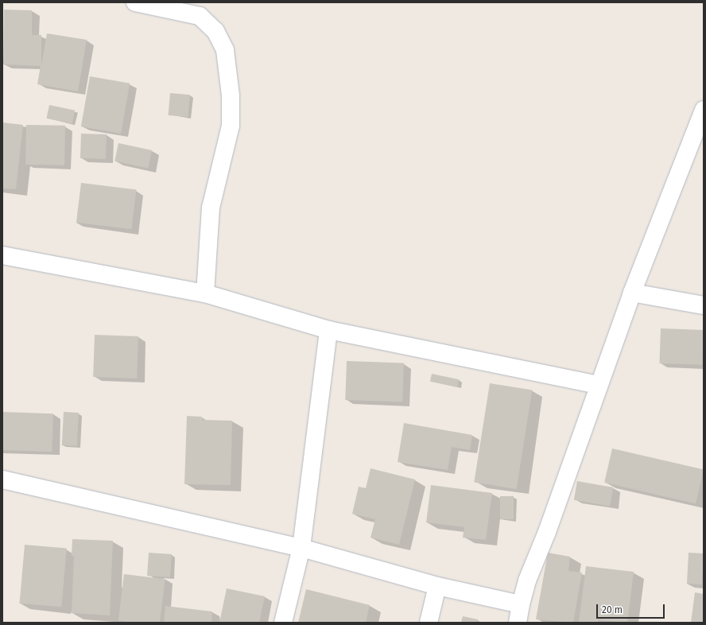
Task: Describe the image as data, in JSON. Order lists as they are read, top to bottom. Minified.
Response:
{"scale_bar":"20 m"}
